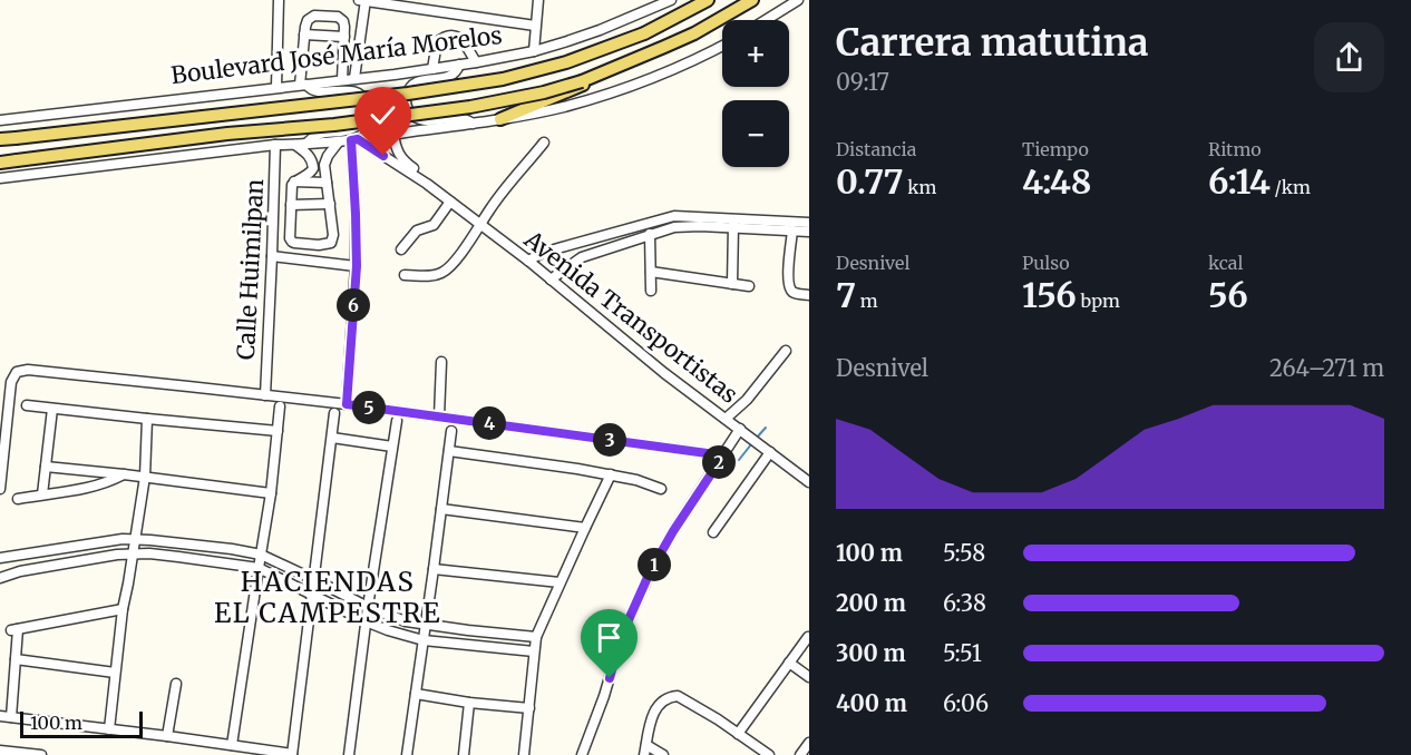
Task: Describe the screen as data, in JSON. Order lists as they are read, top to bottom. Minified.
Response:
{"streets":{"main road":["Boulevard José María Morelos"],"street":["Calle Huimilpan","Avenida Transportistas"]},"districts":["HACIENDAS EL CAMPESTRE"],"scale_bar":"100 m","page":{"heading":["Carrera matutina","09:17"],"map_buttons":["+","−"],"stats":[["Distancia","0.77 km"],["Tiempo","4:48"],["Ritmo","6:14 /km"],["Desnivel","7 m"],["Pulso","156 bpm"],["kcal","56"]],"pins":["6","5","4","3","2","1"],"chart":["Desnivel","264–271 m"],"list":[{"name":"100 m","note":"5:58"},{"name":"200 m","note":"6:38"},{"name":"300 m","note":"5:51"},{"name":"400 m","note":"6:06"}],"scale":"100 m"}}
